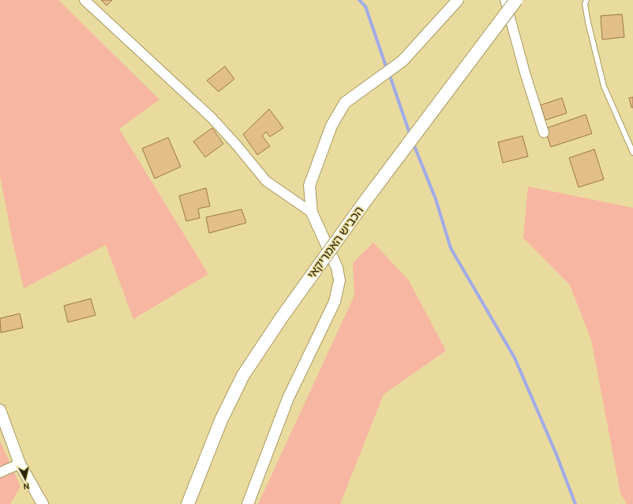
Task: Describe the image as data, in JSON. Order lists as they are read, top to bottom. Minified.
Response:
{"streets":{"main road":["הכביש האמריקאי"]},"north":"bottom"}
